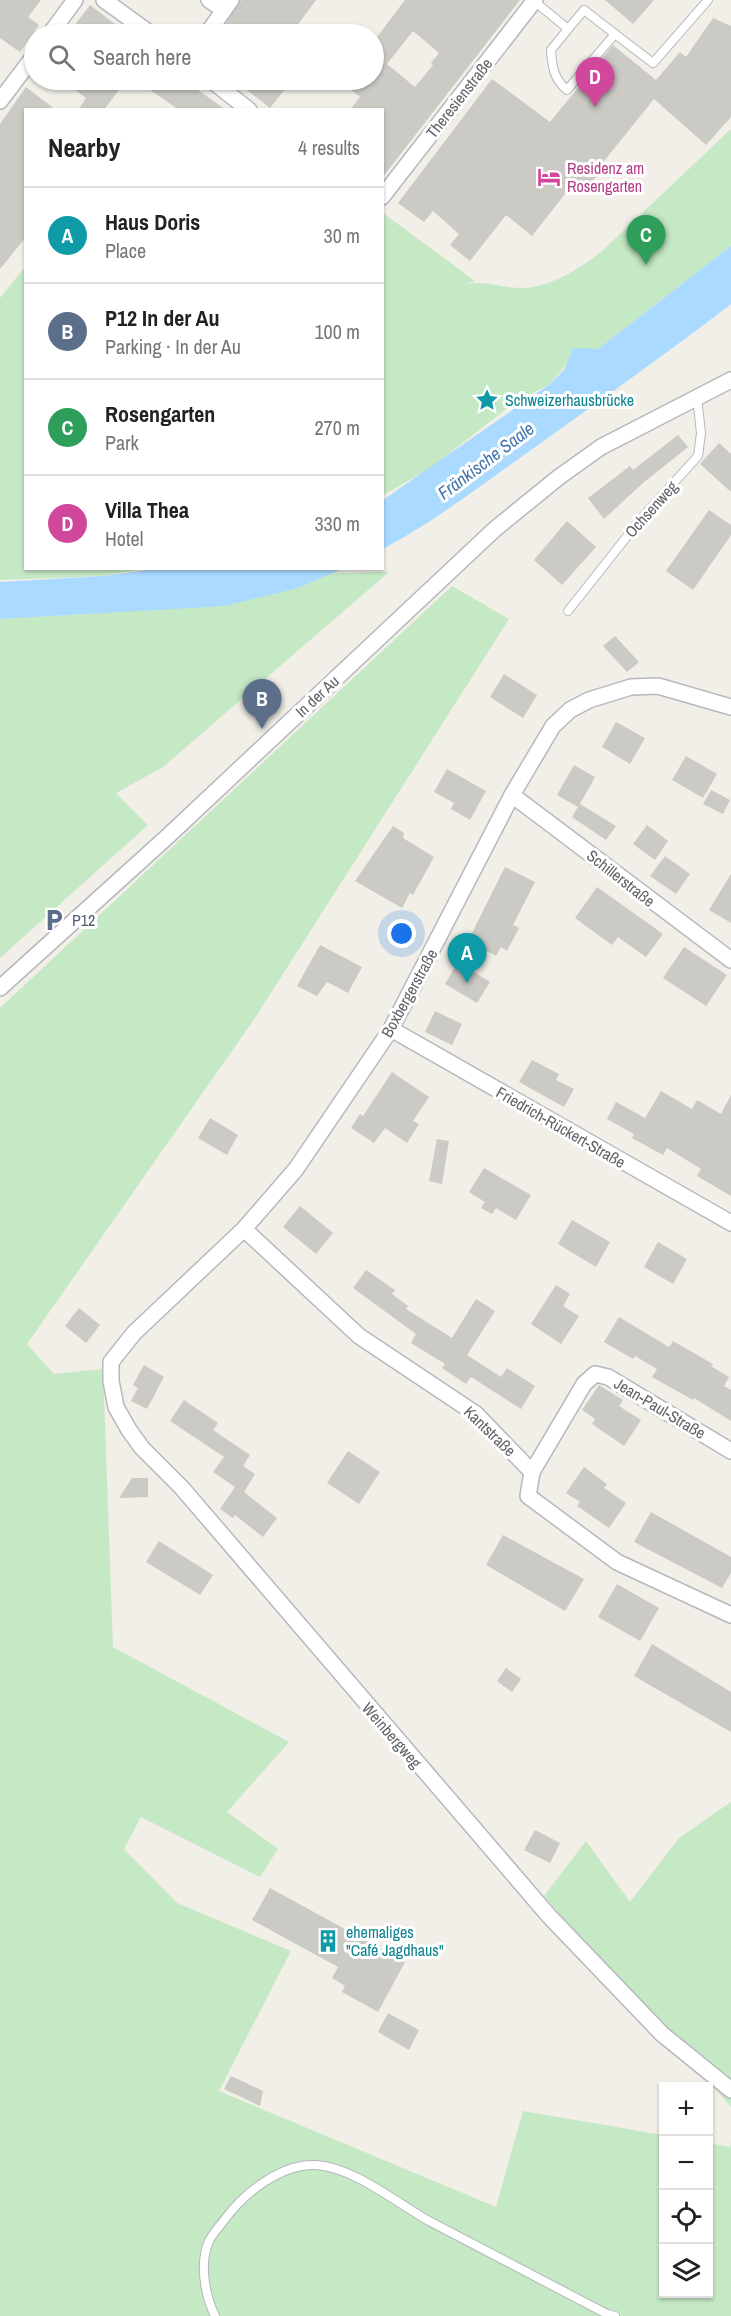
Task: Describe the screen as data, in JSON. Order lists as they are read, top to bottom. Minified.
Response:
{"streets":{"street":["Theresienstraße","In der Au","Schillerstraße","Boxbergerstraße","Friedrich-Rückert-Straße","Jean-Paul-Straße","Kantstraße","Weinbergweg"],"lane":["Ochsenweg"]},"crossings":[["Ochsenweg","In der Au"],["Schillerstraße","Boxbergerstraße"],["Boxbergerstraße","Friedrich-Rückert-Straße"],["Boxbergerstraße","Kantstraße"],["Boxbergerstraße","Weinbergweg"],["Jean-Paul-Straße","Kantstraße"]],"water":["Fränkische Saale"],"places":{"hotel":["Residenz am Rosengarten"],"place":["Schweizerhausbrücke"],"parking":["P12"],"building":["ehemaliges \"Café Jagdhaus\""]},"page":{"search":"Search here","pins":["D","C","B","A"],"heading":["Nearby","4 results"],"list":[{"mark":"A","name":"Haus Doris","note":"Place","value":"30 m"},{"mark":"B","name":"P12 In der Au","note":"Parking · In der Au","value":"100 m"},{"mark":"C","name":"Rosengarten","note":"Park","value":"270 m"},{"mark":"D","name":"Villa Thea","note":"Hotel","value":"330 m"}],"map_buttons":["+","−"]}}
